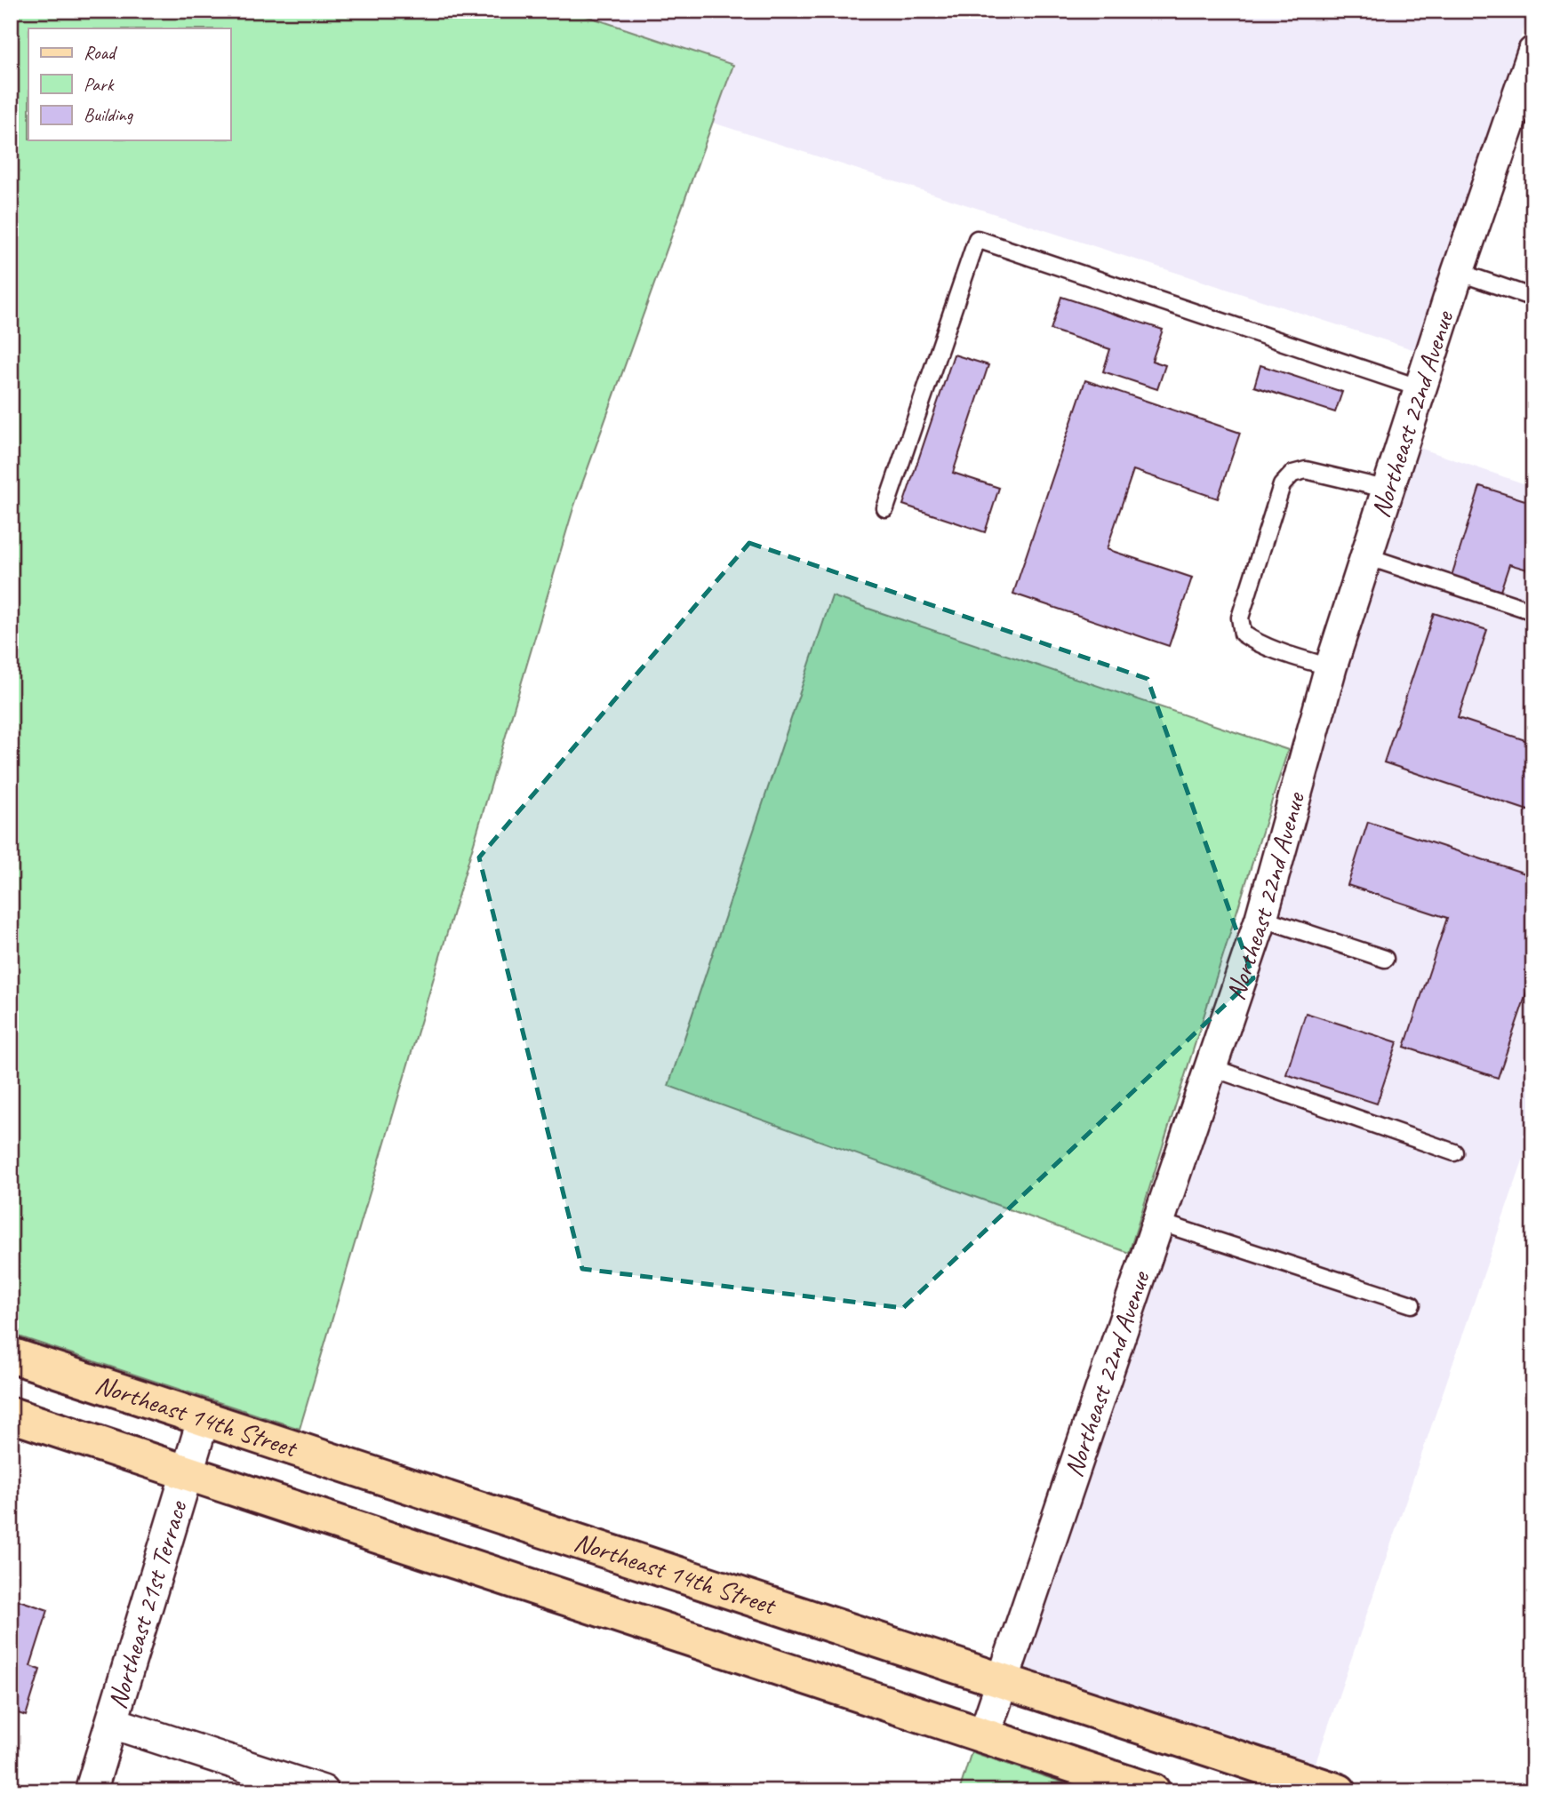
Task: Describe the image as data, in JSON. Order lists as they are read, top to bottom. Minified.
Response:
{"streets":{"main road":["Northeast 14th Street"],"street":["Northeast 22nd Avenue","Northeast 21st Terrace"]},"crossings":[["Northeast 22nd Avenue","Northeast 14th Street"],["Northeast 14th Street","Northeast 21st Terrace"]],"legend":["Road","Park","Building"]}
